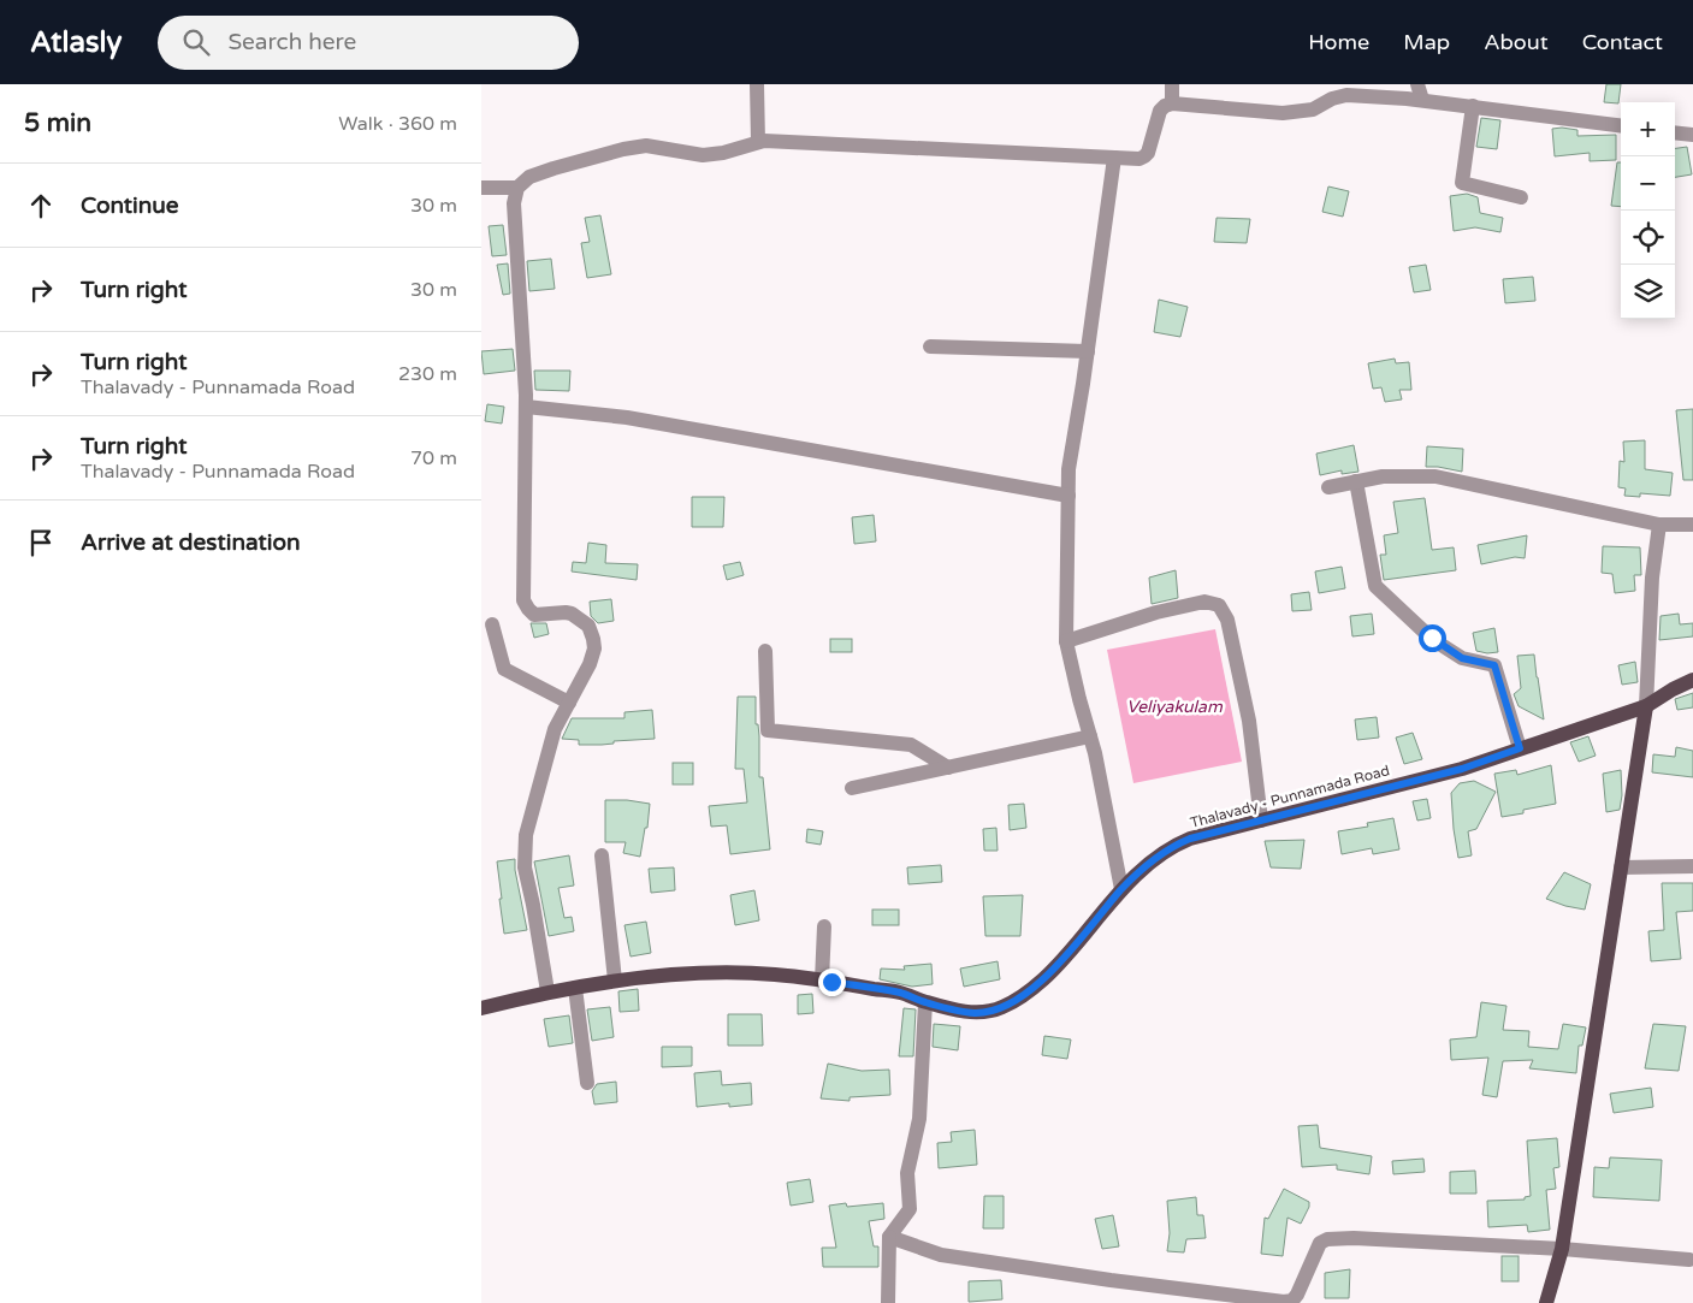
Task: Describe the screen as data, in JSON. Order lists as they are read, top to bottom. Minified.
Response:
{"streets":{"main road":["Thalavady - Punnamada Road"]},"water":["Veliyakulam"],"page":{"header":"Atlasly","search":"Search here","nav":["Home","Map","About","Contact"],"heading":["5 min","Walk · 360 m"],"map_buttons":["+","−"],"list":[["Continue","30 m"],["Turn right","30 m"],["Turn right","Thalavady - Punnamada Road","230 m"],["Turn right","Thalavady - Punnamada Road","70 m"],"Arrive at destination"]}}
